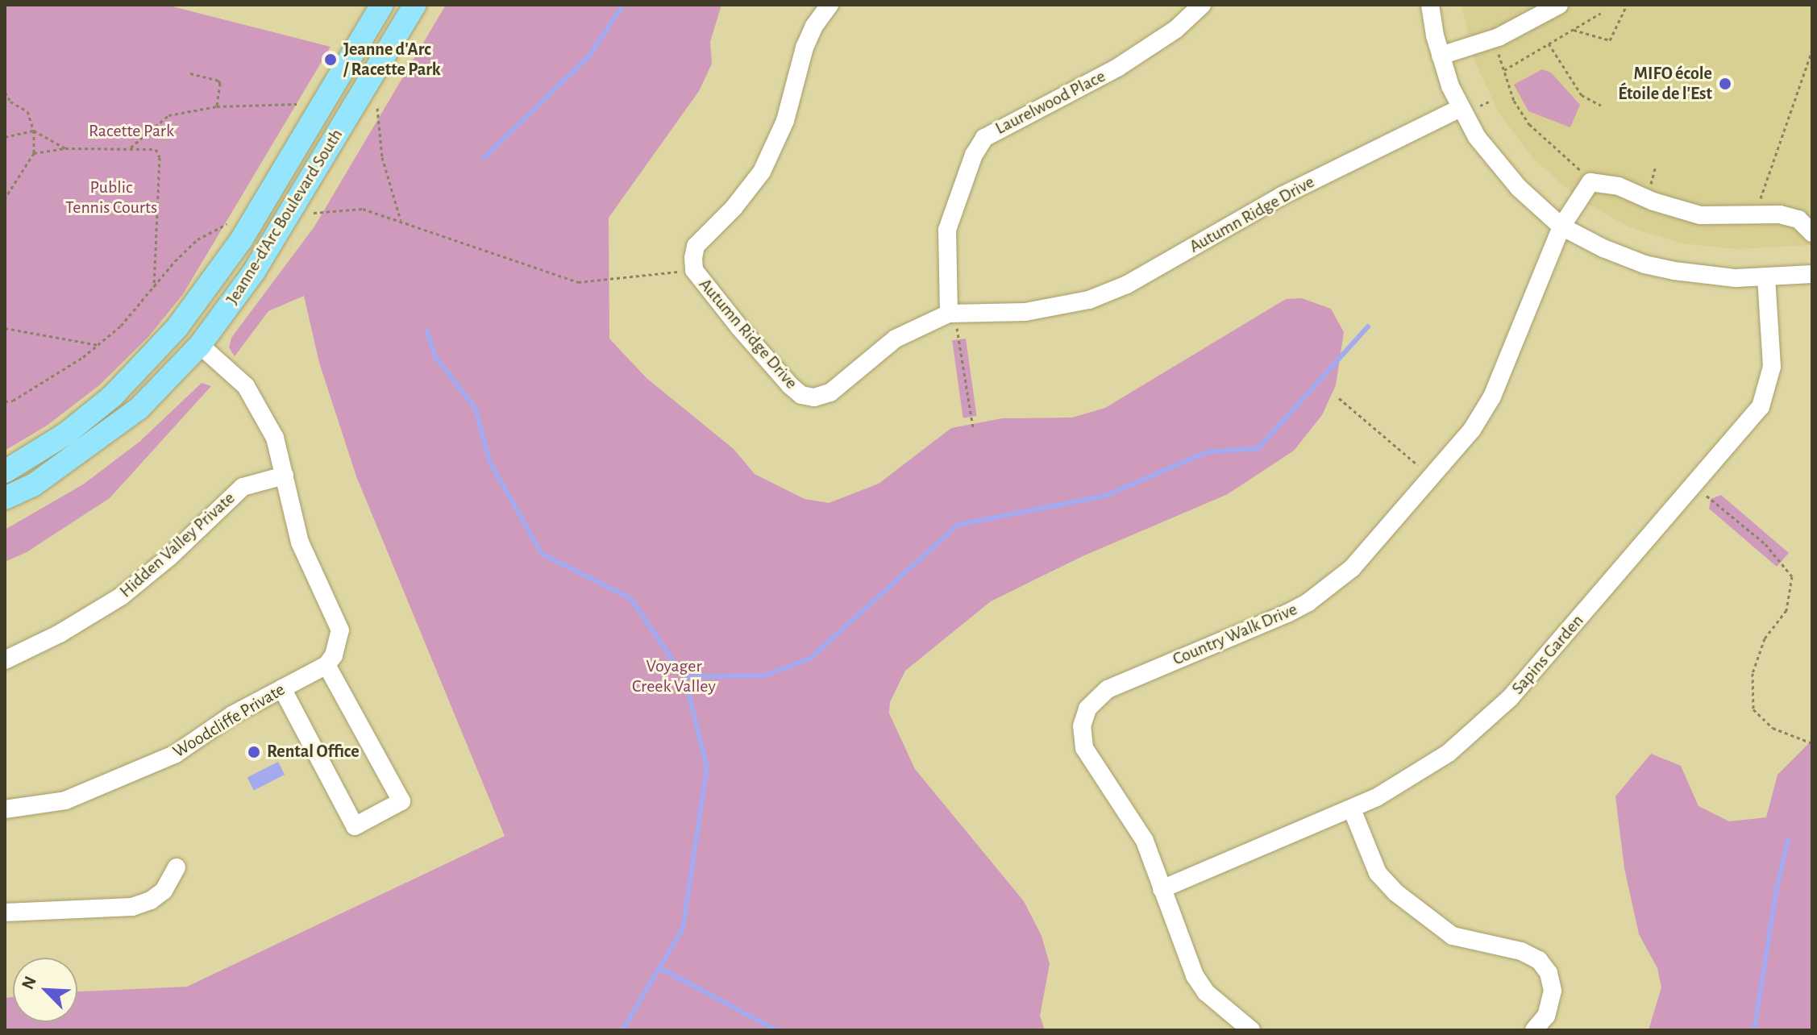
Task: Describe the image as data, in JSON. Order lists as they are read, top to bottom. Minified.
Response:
{"streets":{"main road":["Jeanne-d'Arc Boulevard South"],"street":["Laurelwood Place","Autumn Ridge Drive","Hidden Valley Private","Country Walk Drive","Sapins Garden","Woodcliffe Private"]},"crossings":[["Laurelwood Place","Autumn Ridge Drive"],["Country Walk Drive","Sapins Garden"]],"parks":["Racette Park","Public Tennis Courts","Voyager Creek Valley"],"places":["Jeanne d'Arc / Racette Park","MIFO école Étoile de l'Est","Rental Office"],"north":"top left"}
